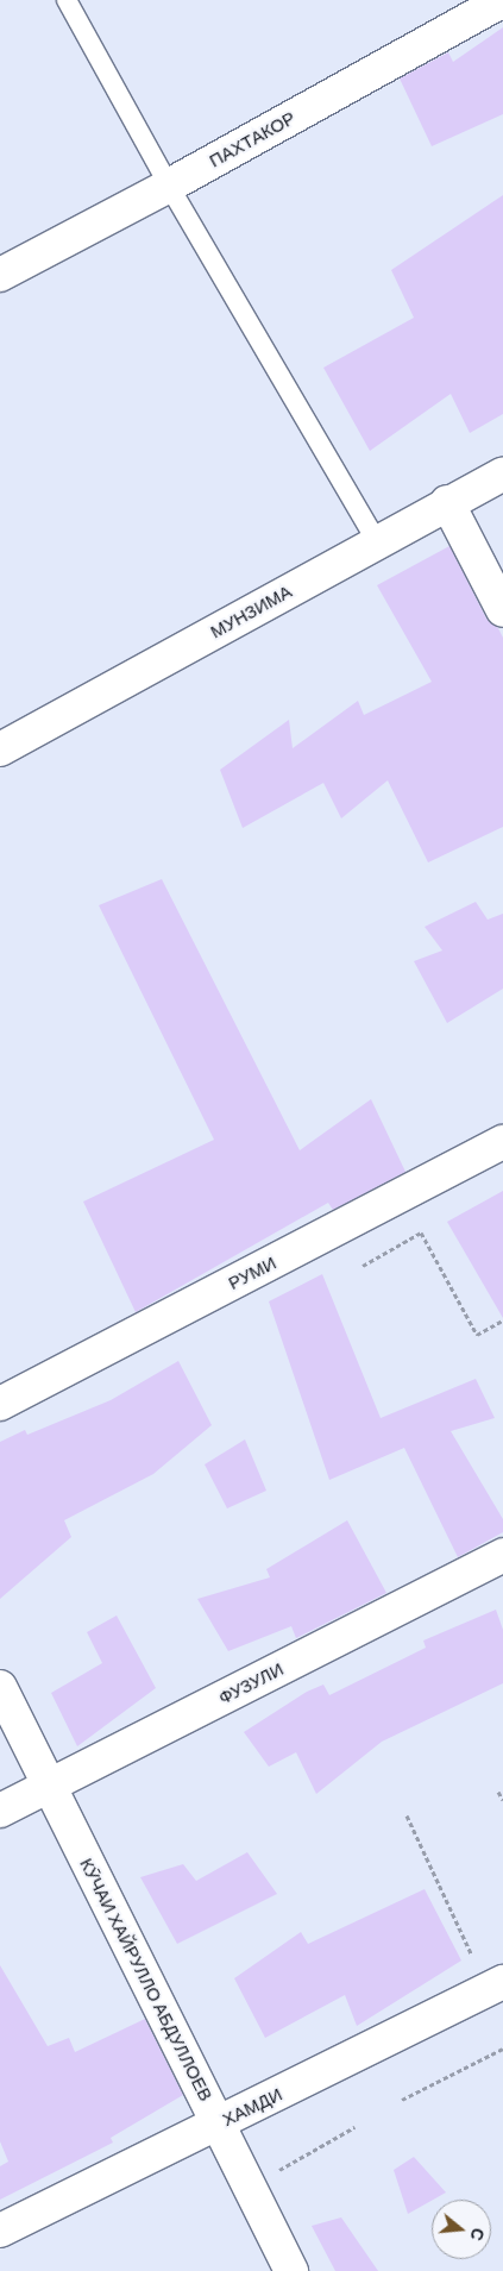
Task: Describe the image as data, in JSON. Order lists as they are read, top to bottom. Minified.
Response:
{"streets":{"street":["ПАХТАКОР","МУНЗИМА","РУМИ","ФУЗУЛИ","КӮЧАИ ХАЙРУЛЛО АБДУЛЛОЕВ","ХАМДИ"]},"crossings":[["ФУЗУЛИ","КӮЧАИ ХАЙРУЛЛО АБДУЛЛОЕВ"],["КӮЧАИ ХАЙРУЛЛО АБДУЛЛОЕВ","ХАМДИ"]],"north":"right"}
